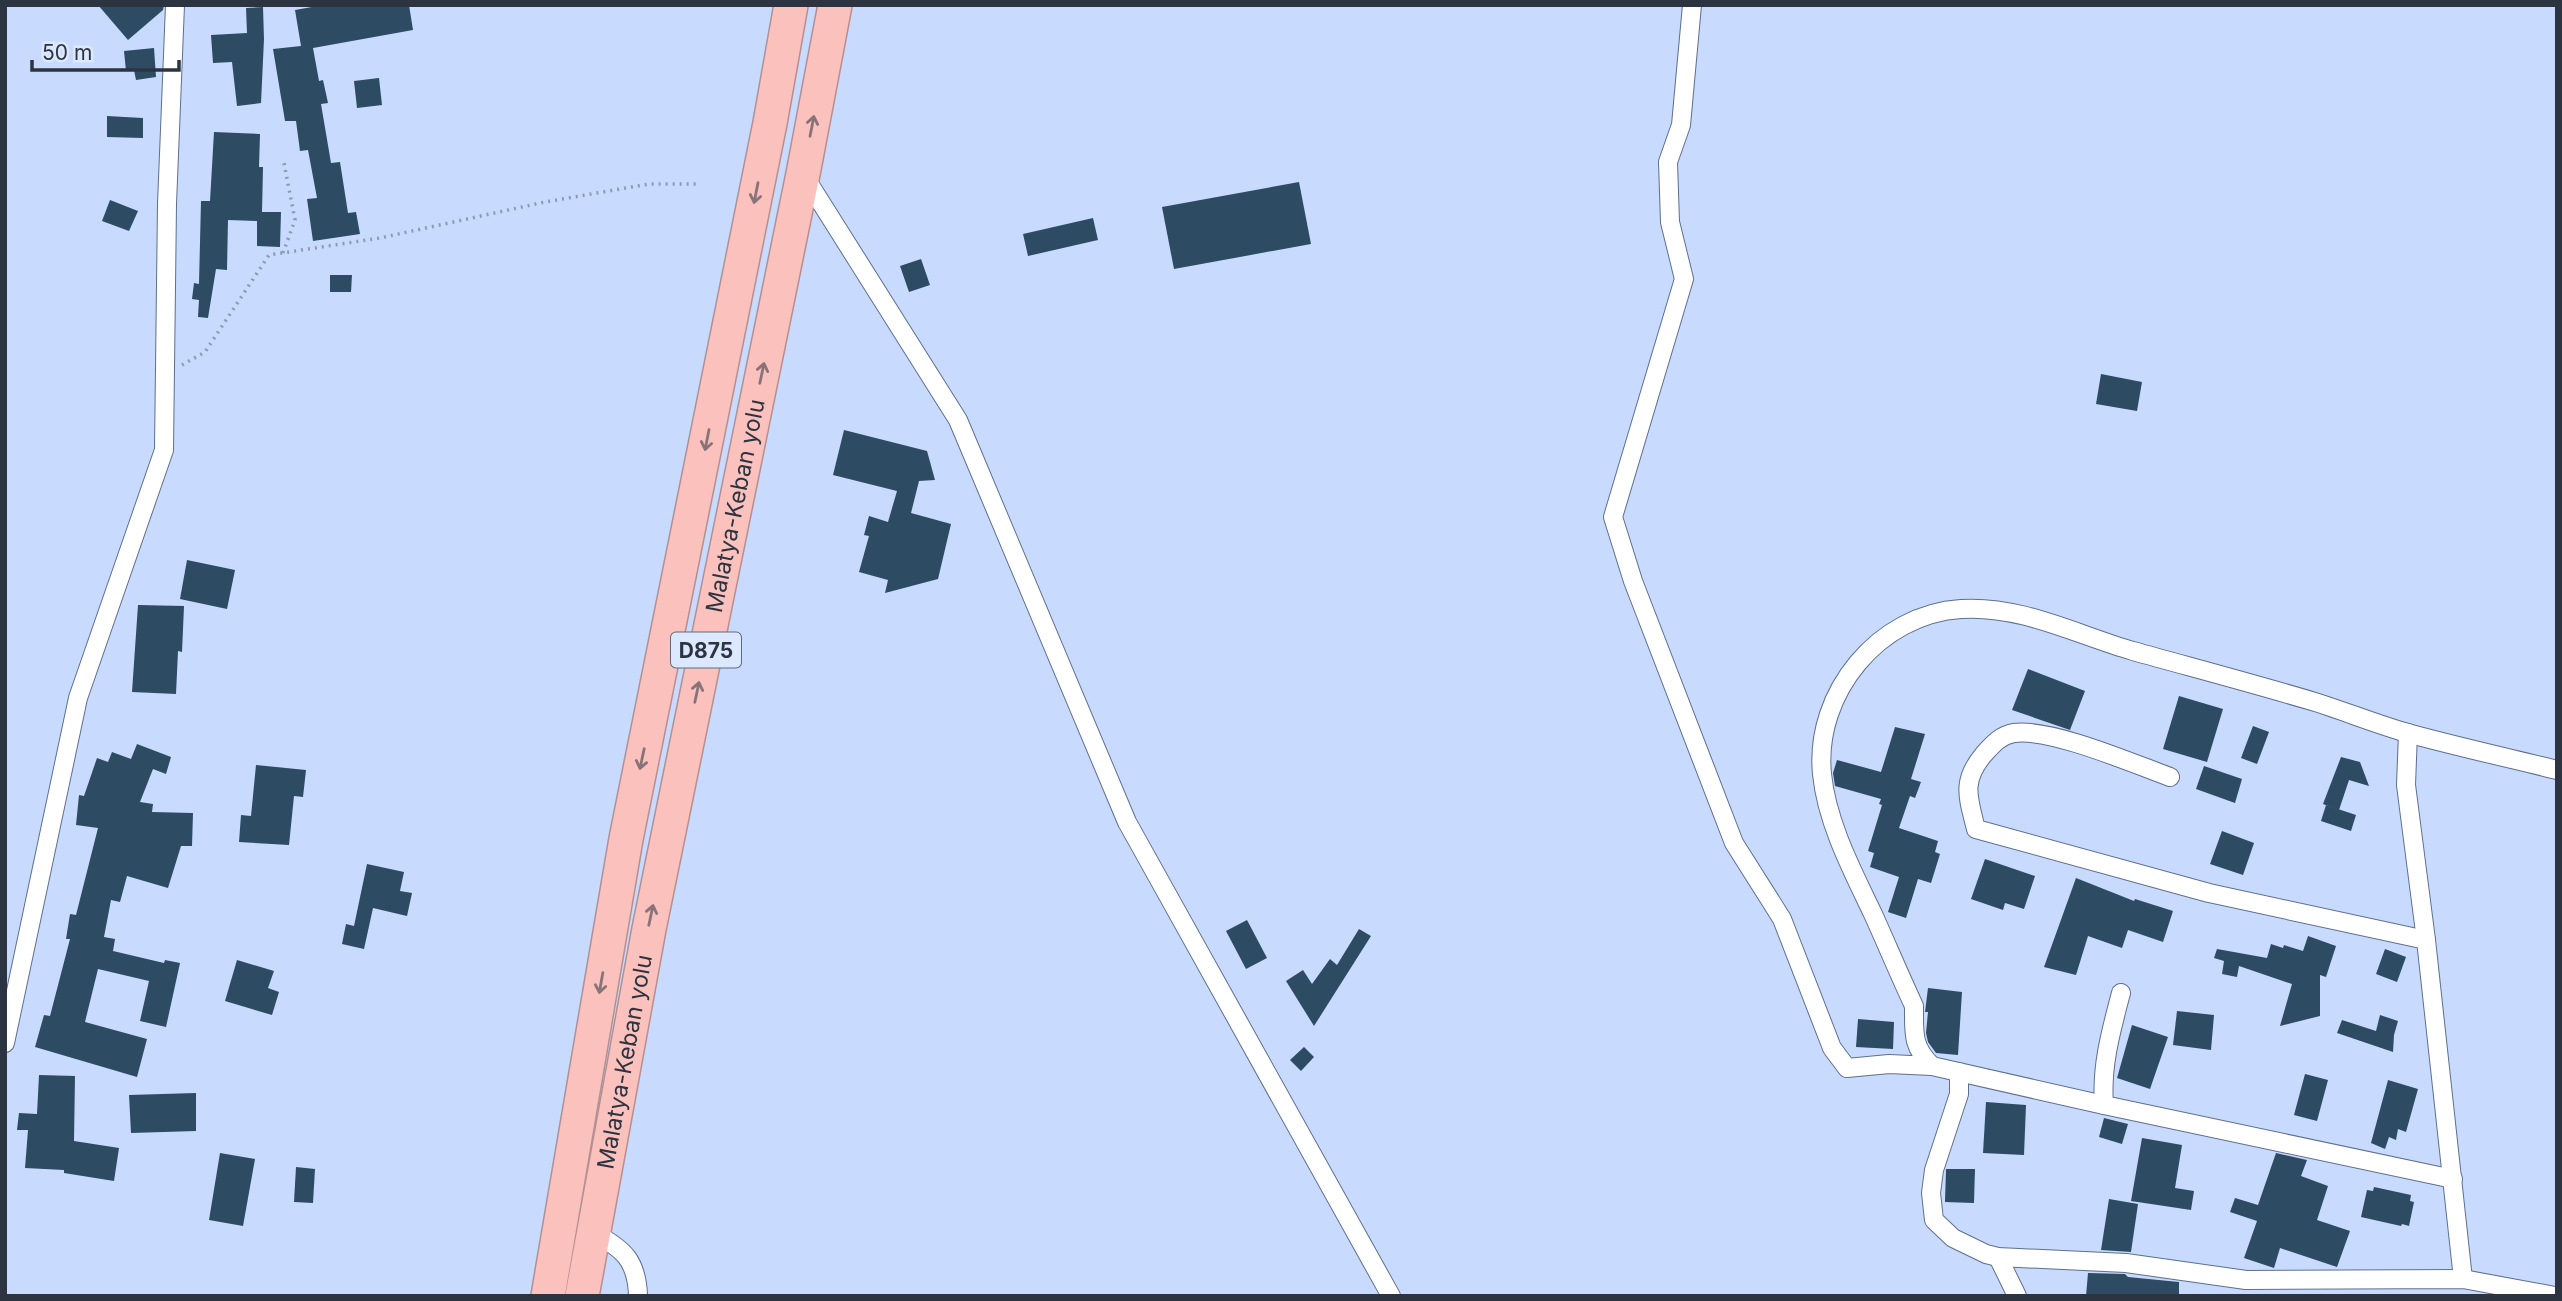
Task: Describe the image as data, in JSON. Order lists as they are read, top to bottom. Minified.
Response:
{"streets":{"highway":["Malatya-Keban yolu","D875"]},"scale_bar":"50 m"}
